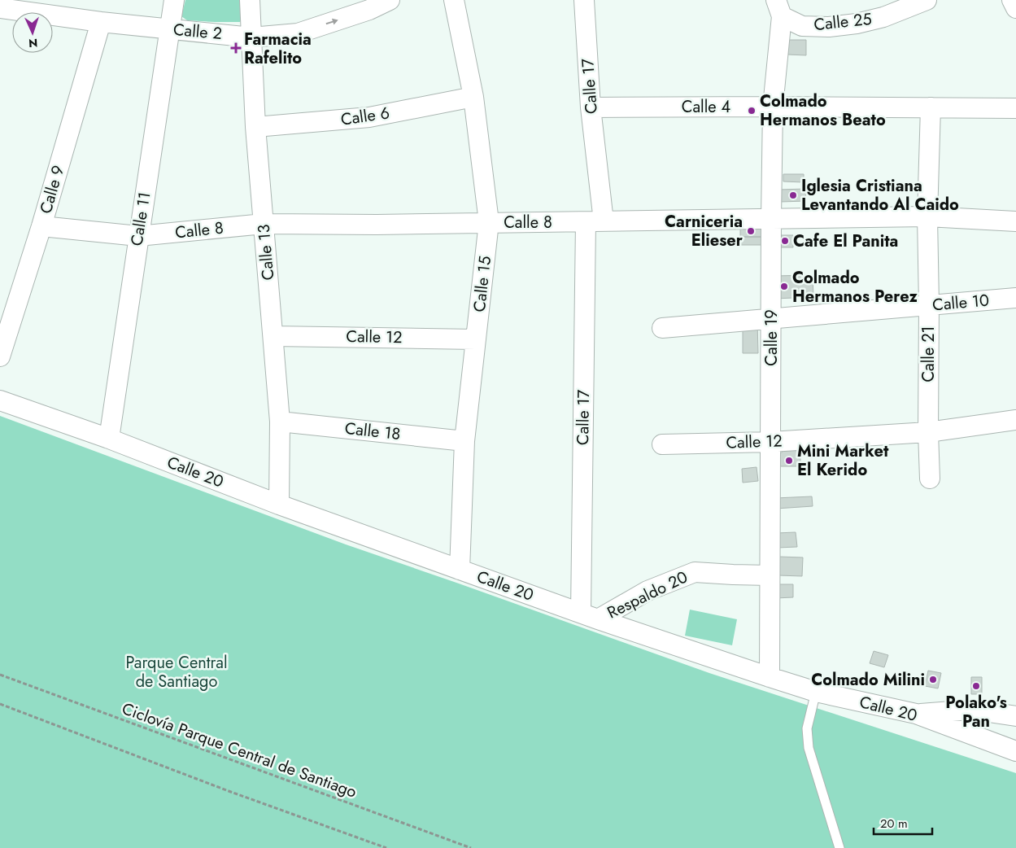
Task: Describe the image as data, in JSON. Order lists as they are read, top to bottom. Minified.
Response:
{"streets":{"street":["Calle 25","Calle 2","Calle 17","Calle 4","Calle 6","Calle 9","Calle 11","Calle 8","Calle 13","Calle 15","Calle 10","Calle 12","Calle 19","Calle 21","Calle 18","Calle 20","Respaldo 20"],"path":["Ciclovía Parque Central de Santiago"]},"crossings":[["Calle 25","Calle 19"],["Calle 2","Calle 9"],["Calle 2","Calle 11"],["Calle 2","Calle 13"],["Calle 17","Calle 4"],["Calle 17","Calle 8"],["Calle 17","Calle 20"],["Calle 17","Respaldo 20"],["Calle 4","Calle 19"],["Calle 4","Calle 21"],["Calle 6","Calle 13"],["Calle 6","Calle 15"],["Calle 9","Calle 8"],["Calle 11","Calle 8"],["Calle 11","Calle 20"],["Calle 8","Calle 13"],["Calle 8","Calle 15"],["Calle 8","Calle 19"],["Calle 8","Calle 21"],["Calle 13","Calle 12"],["Calle 13","Calle 18"],["Calle 13","Calle 20"],["Calle 15","Calle 12"],["Calle 15","Calle 18"],["Calle 15","Calle 20"],["Calle 10","Calle 19"],["Calle 10","Calle 21"],["Calle 12","Calle 19"],["Calle 12","Calle 21"],["Calle 19","Calle 20"],["Calle 19","Respaldo 20"],["Calle 20","Respaldo 20"]],"one_way":["Calle 2"],"parks":["Parque Central de Santiago"],"places":{"health":["Farmacia Rafelito"],"other":["Colmado Hermanos Beato","Iglesia Cristiana Levantando Al Caido","Carniceria Elieser","Cafe El Panita","Colmado Hermanos Perez","Mini Market El Kerido","Colmado Milini","Polako's Pan"]},"scale_bar":"20 m","north":"bottom"}
